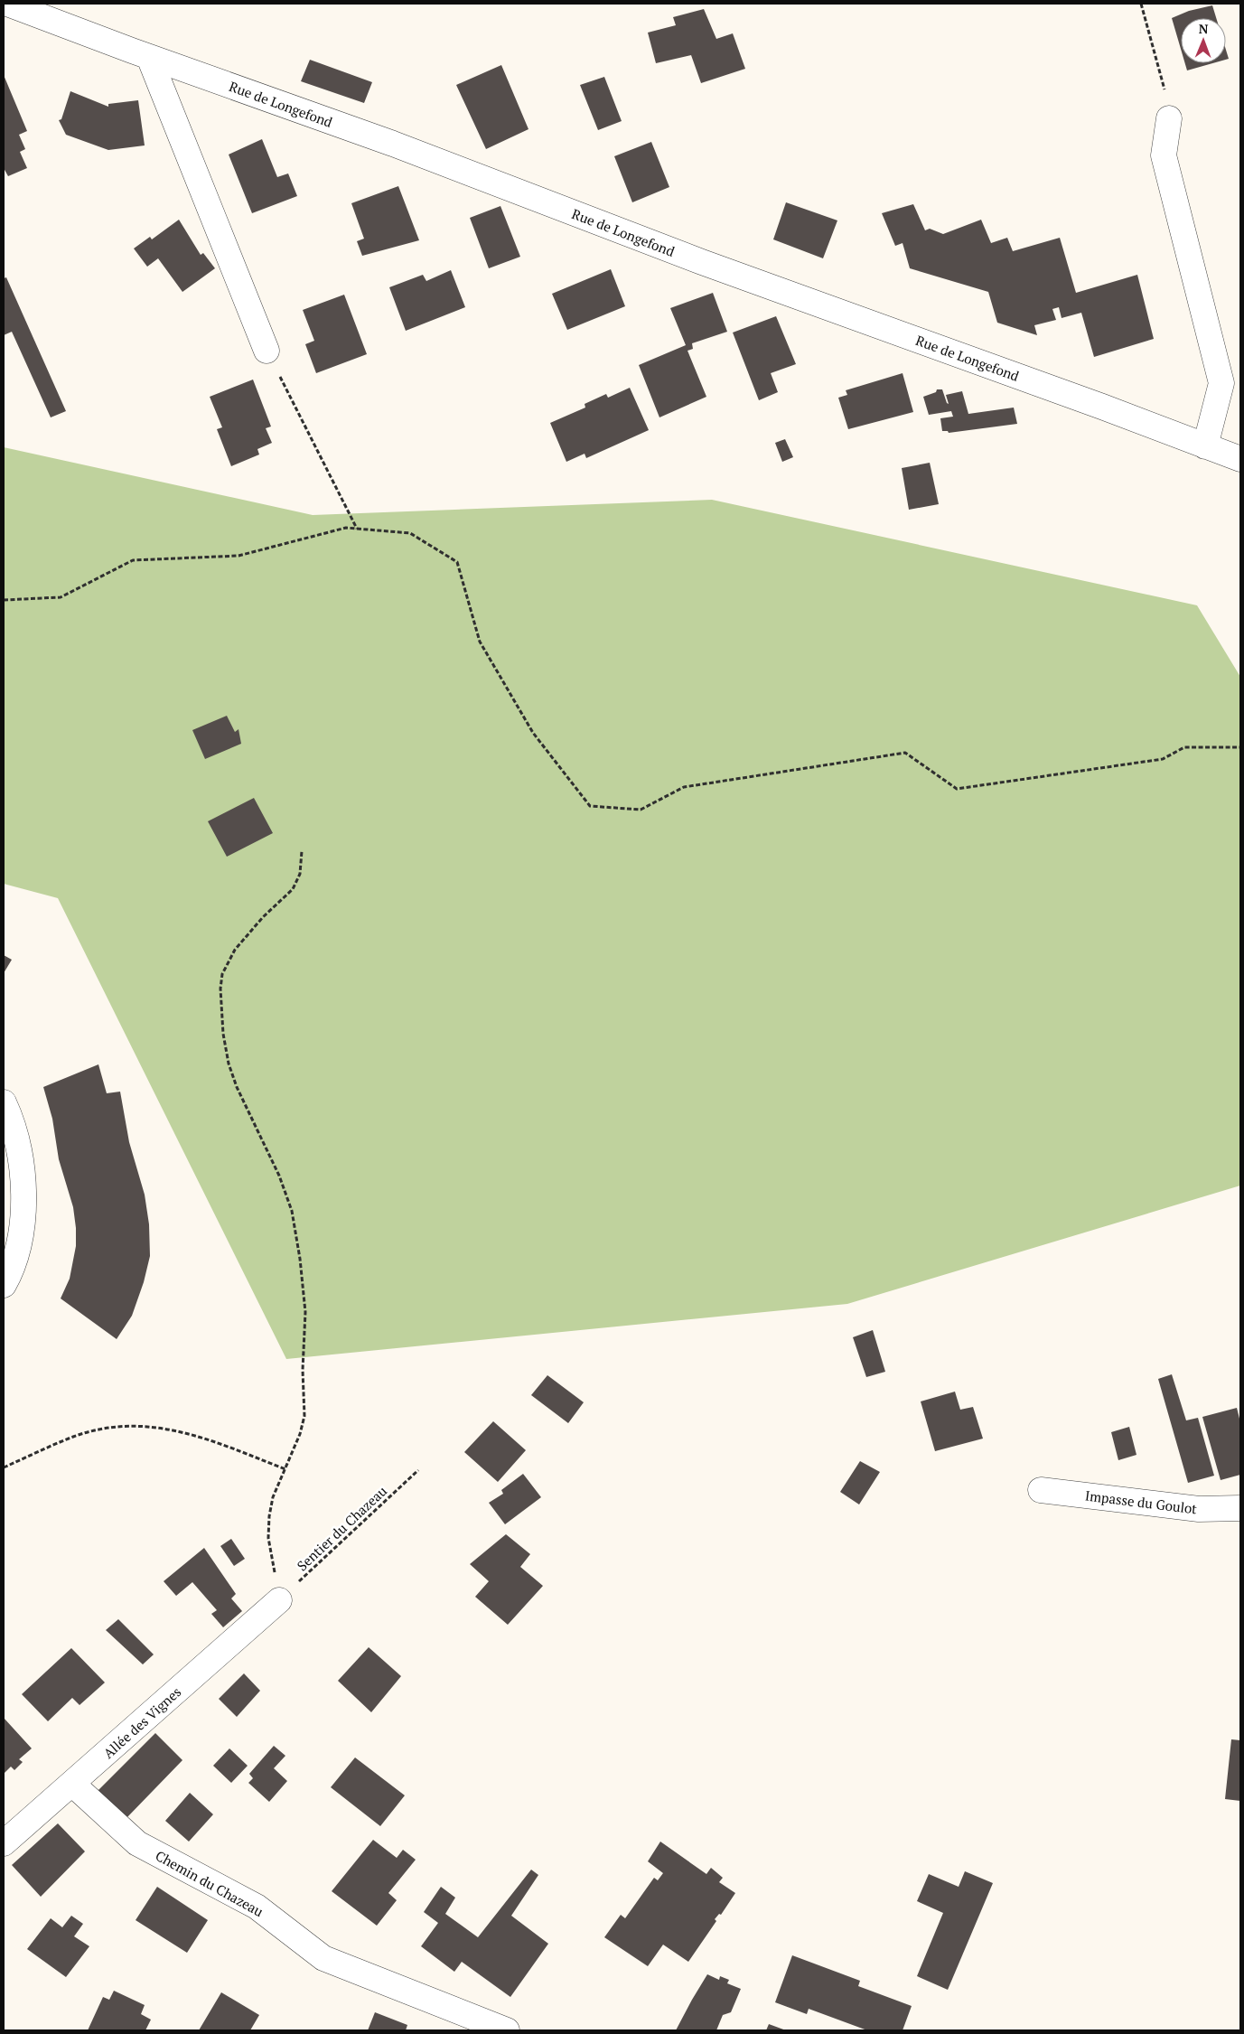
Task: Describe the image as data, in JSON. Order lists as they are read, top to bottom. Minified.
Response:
{"streets":{"street":["Rue de Longefond","Impasse du Goulot","Allée des Vignes","Chemin du Chazeau"],"path":["Sentier du Chazeau"]},"crossings":[["Sentier du Chazeau","Allée des Vignes"],["Allée des Vignes","Chemin du Chazeau"]],"north":"top"}
